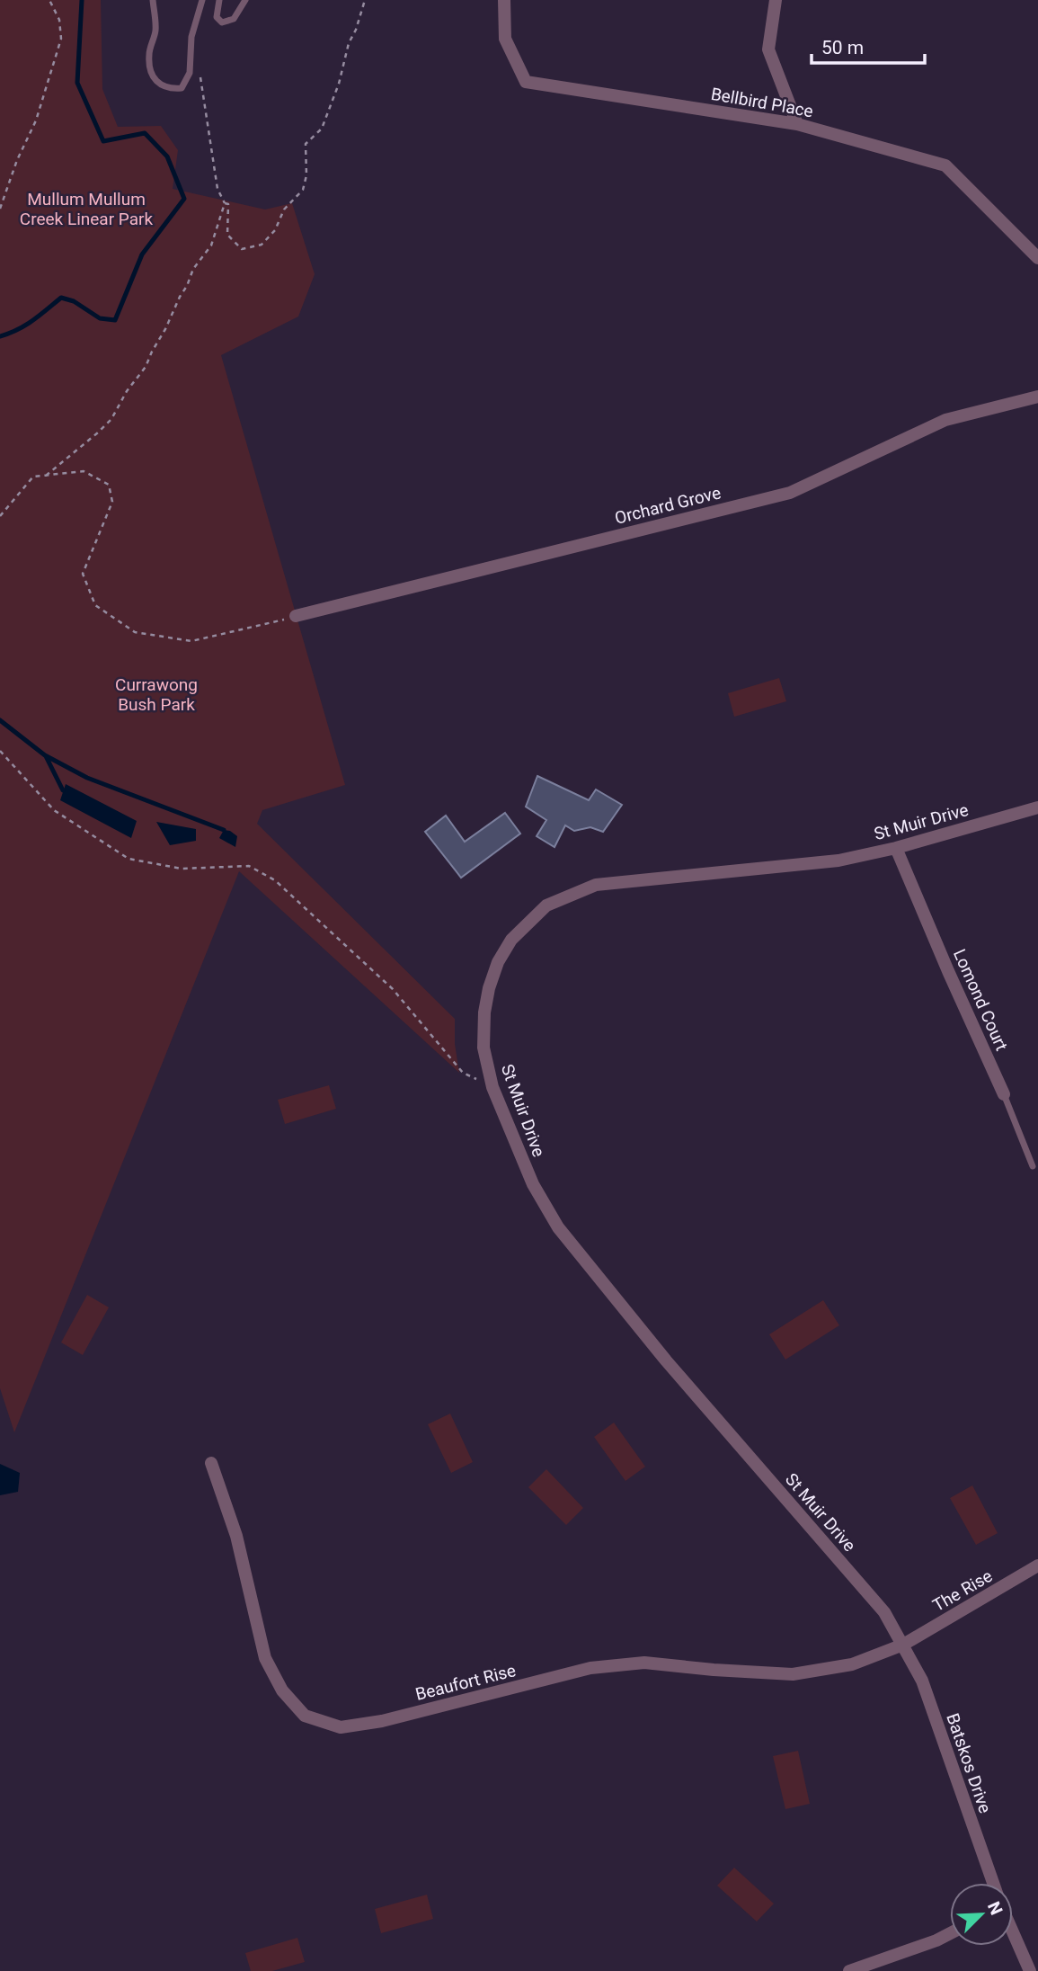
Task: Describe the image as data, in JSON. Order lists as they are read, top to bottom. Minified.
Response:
{"streets":{"street":["Bellbird Place","Orchard Grove","St Muir Drive","Lomond Court","The Rise","Beaufort Rise","Batskos Drive"]},"crossings":[["St Muir Drive","Lomond Court"],["St Muir Drive","The Rise"],["St Muir Drive","Beaufort Rise"],["St Muir Drive","Batskos Drive"],["The Rise","Beaufort Rise"],["The Rise","Batskos Drive"],["Beaufort Rise","Batskos Drive"]],"parks":["Mullum Mullum Creek Linear Park","Currawong Bush Park"],"scale_bar":"50 m","north":"top right"}
